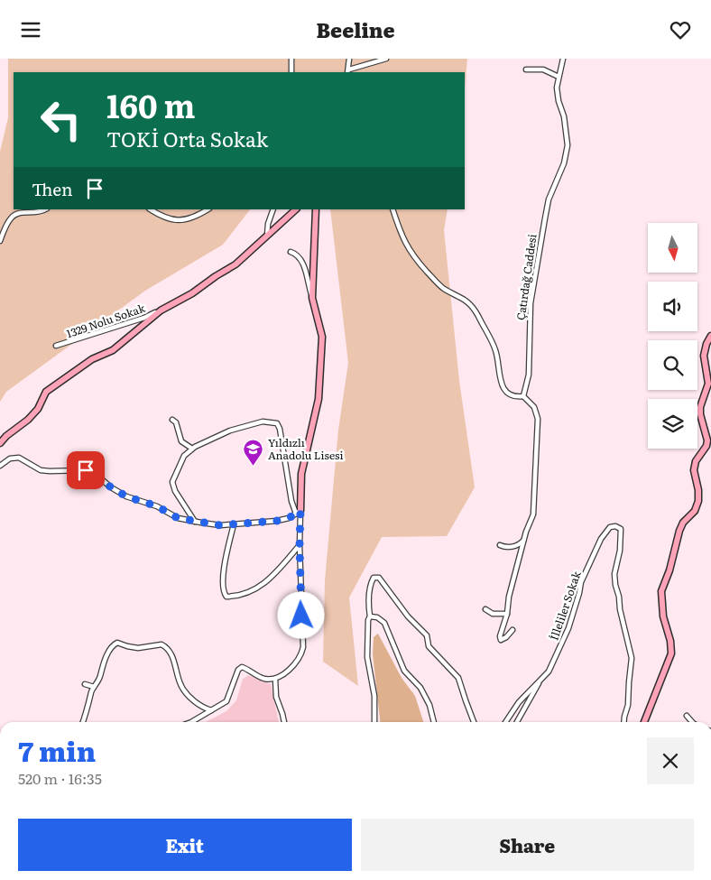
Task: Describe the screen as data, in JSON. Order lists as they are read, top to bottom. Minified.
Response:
{"streets":{"street":["Çatırdağ Caddesi","1329 Nolu Sokak","İlleliler Sokak"]},"places":{"school or university":["Yıldızlı Anadolu Lisesi"]},"north":"bottom","page":{"header":"Beeline","turn":["160 m","TOKİ Orta Sokak"],"then":"Then","heading":["7 min","520 m · 16:35"],"buttons":["Exit","Share"]}}
